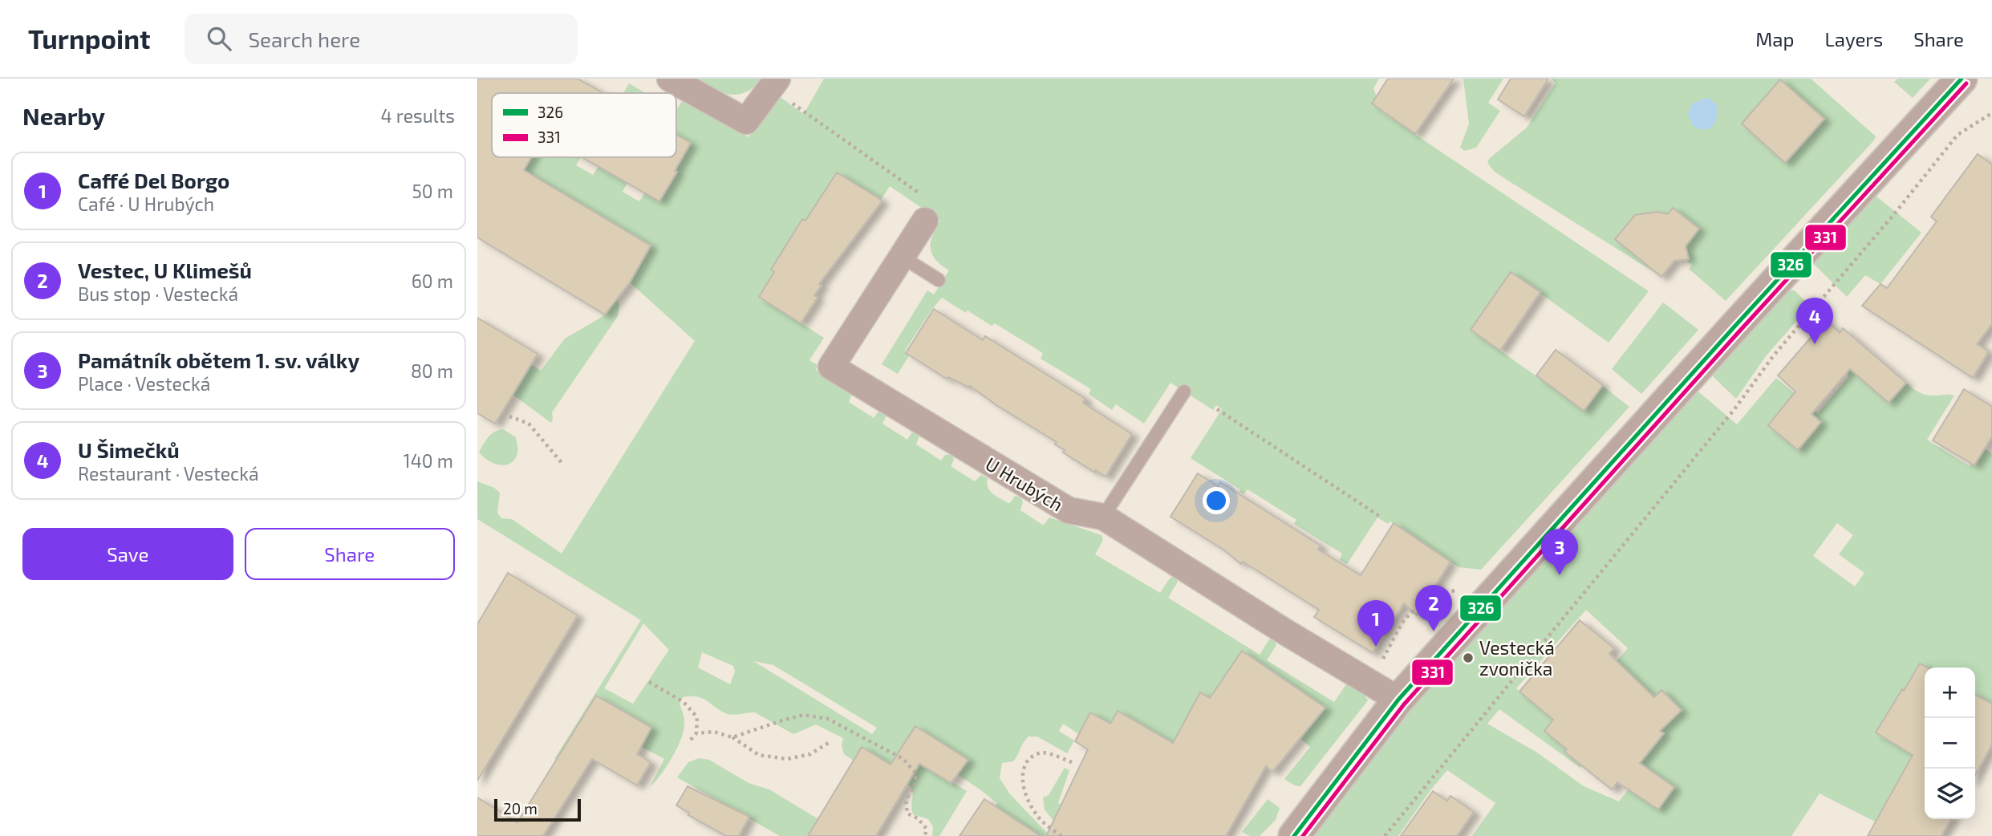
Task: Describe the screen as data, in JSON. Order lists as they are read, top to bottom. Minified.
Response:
{"streets":{"street":["U Hrubých"]},"places":["Vestecká zvonička"],"lines":["transit line 326","transit line 331"],"legend":["326","331"],"scale_bar":"20 m","page":{"header":"Turnpoint","search":"Search here","nav":["Map","Layers","Share"],"heading":["Nearby","4 results"],"list":[{"mark":"1","name":"Caffé Del Borgo","note":"Café · U Hrubých","value":"50 m"},{"mark":"2","name":"Vestec, U Klimešů","note":"Bus stop · Vestecká","value":"60 m"},{"mark":"3","name":"Památník obětem 1. sv. války","note":"Place · Vestecká","value":"80 m"},{"mark":"4","name":"U Šimečků","note":"Restaurant · Vestecká","value":"140 m"}],"pins":["4","3","2","1"],"buttons":["Save","Share"],"map_buttons":["+","−"],"scale":"20 m"}}
